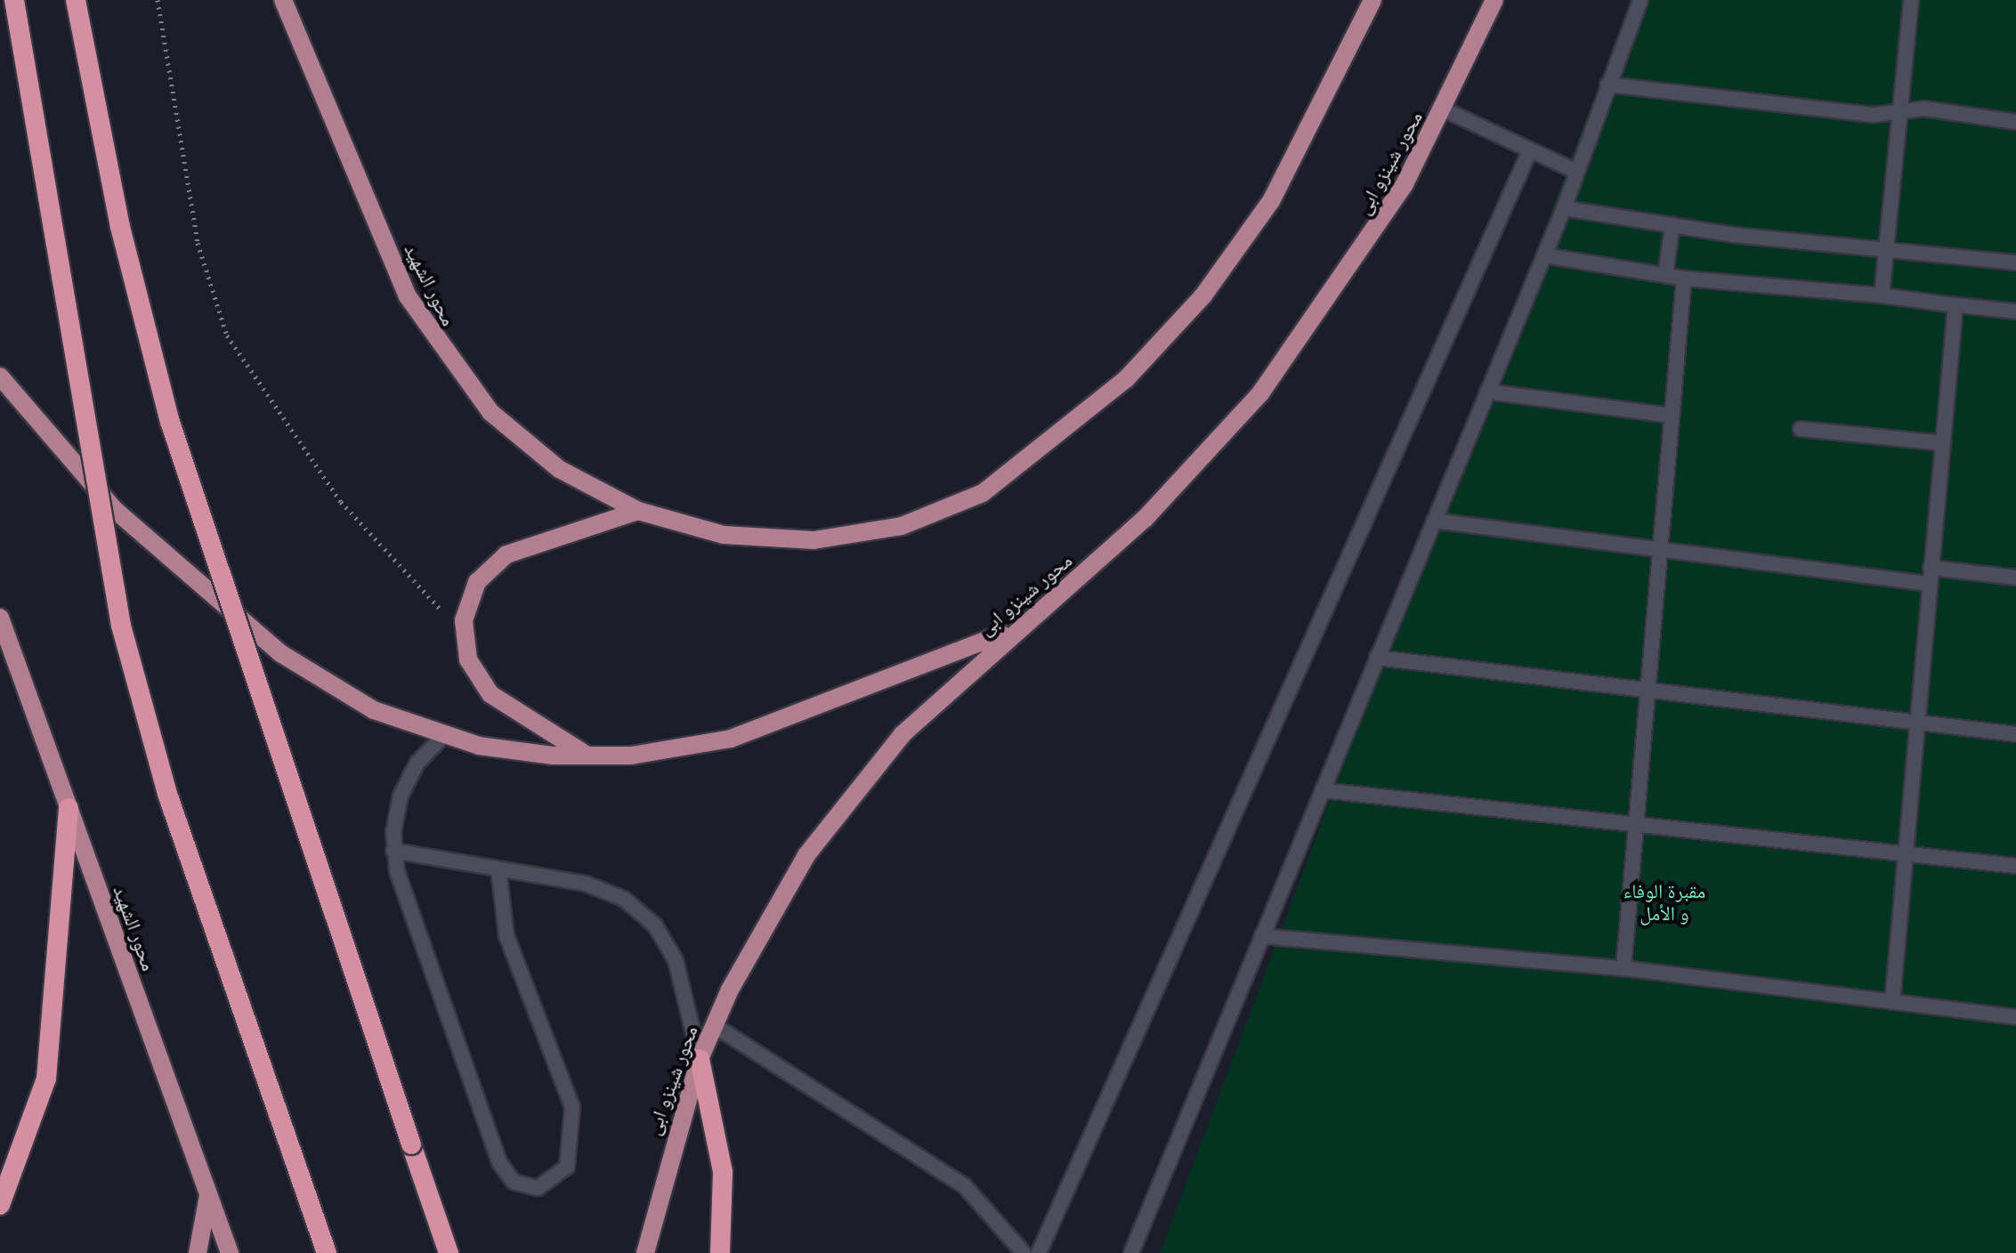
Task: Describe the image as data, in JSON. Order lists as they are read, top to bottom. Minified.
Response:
{"streets":{"main road":["محور شينزو ابى","محور الشهيد"]},"parks":["مقبرة الوفاء و الأمل"]}
